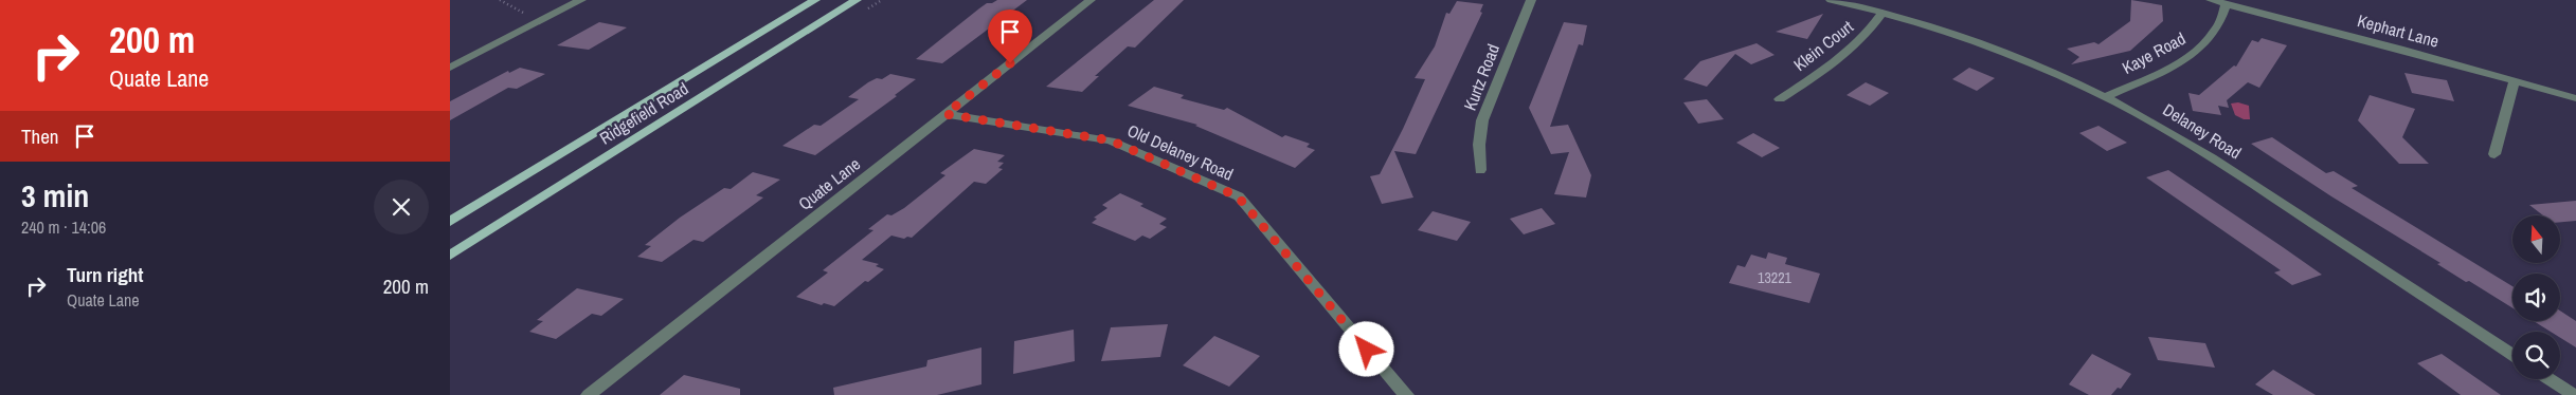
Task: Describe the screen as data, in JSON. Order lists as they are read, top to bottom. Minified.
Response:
{"streets":{"main road":["Ridgefield Road"],"street":["Kephart Lane","Klein Court","Kaye Road","Kurtz Road","Delaney Road","Old Delaney Road","Quate Lane"]},"crossings":[["Kephart Lane","Kaye Road"],["Klein Court","Delaney Road"],["Kaye Road","Delaney Road"],["Old Delaney Road","Quate Lane"]],"house_numbers":["13221"],"north":"top","page":{"turn":["200 m","Quate Lane"],"then":"Then","heading":["3 min","240 m · 14:06"],"list":[{"name":"Turn right","note":"Quate Lane","value":"200 m"}]}}
